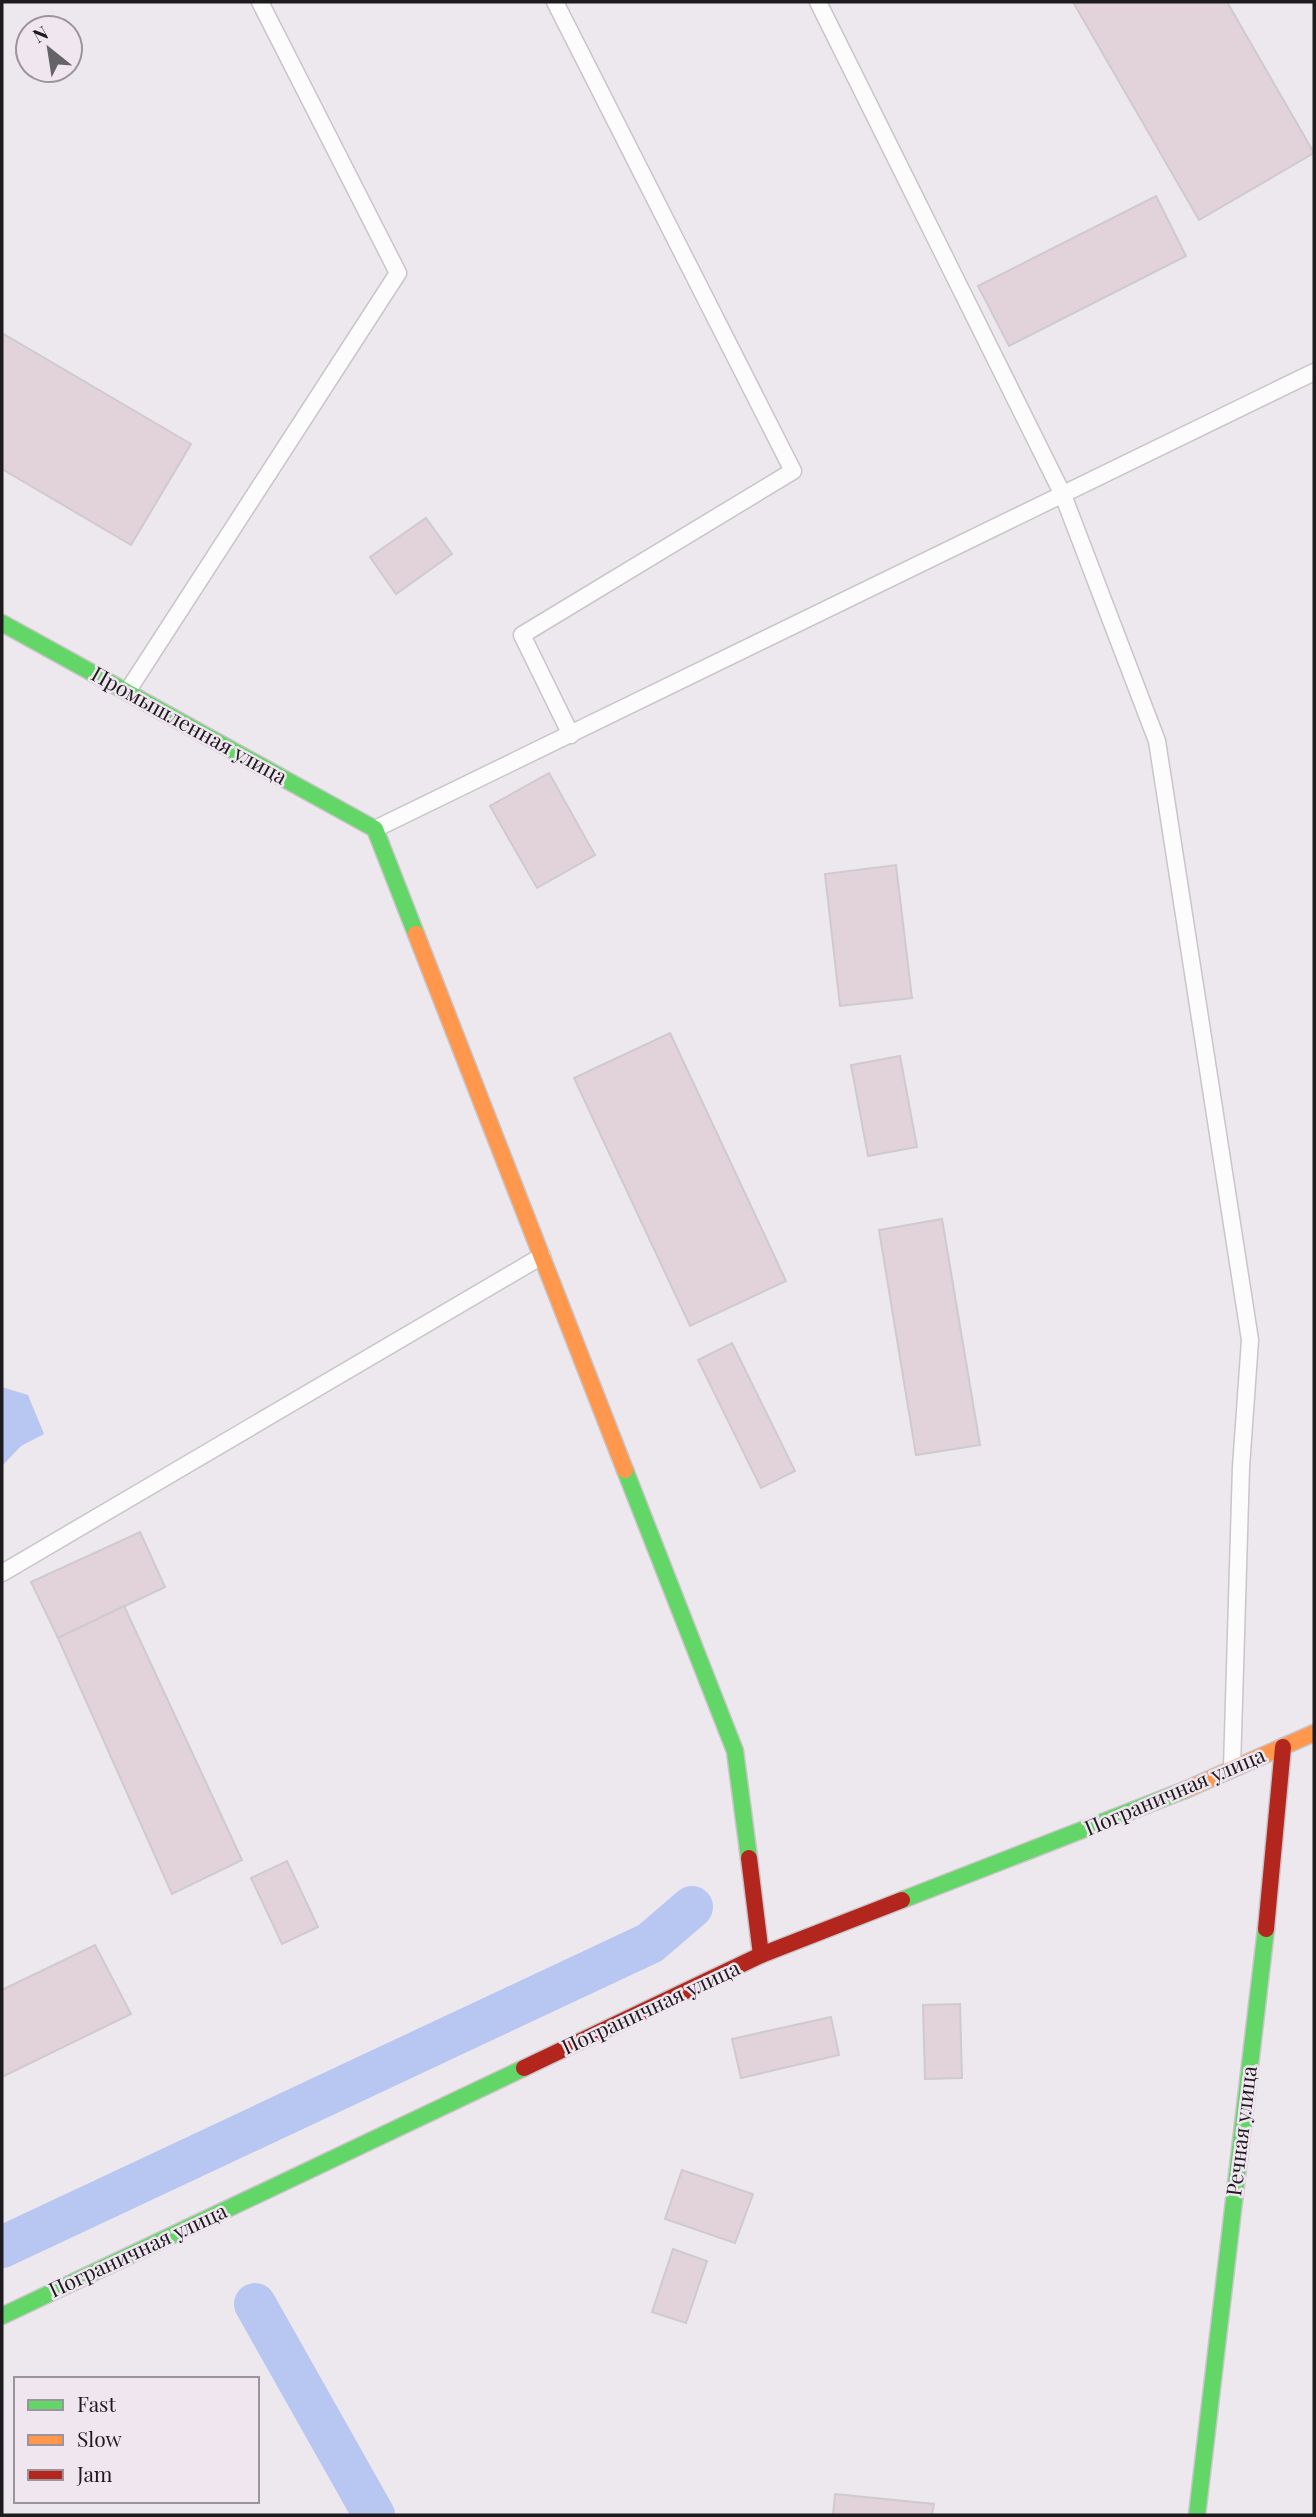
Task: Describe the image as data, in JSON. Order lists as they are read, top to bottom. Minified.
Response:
{"streets":{"street":["Промышленная улица","Пограничная улица","Речная улица"]},"crossings":[["Пограничная улица","Речная улица"]],"legend":["Fast","Slow","Jam"],"north":"top left"}
